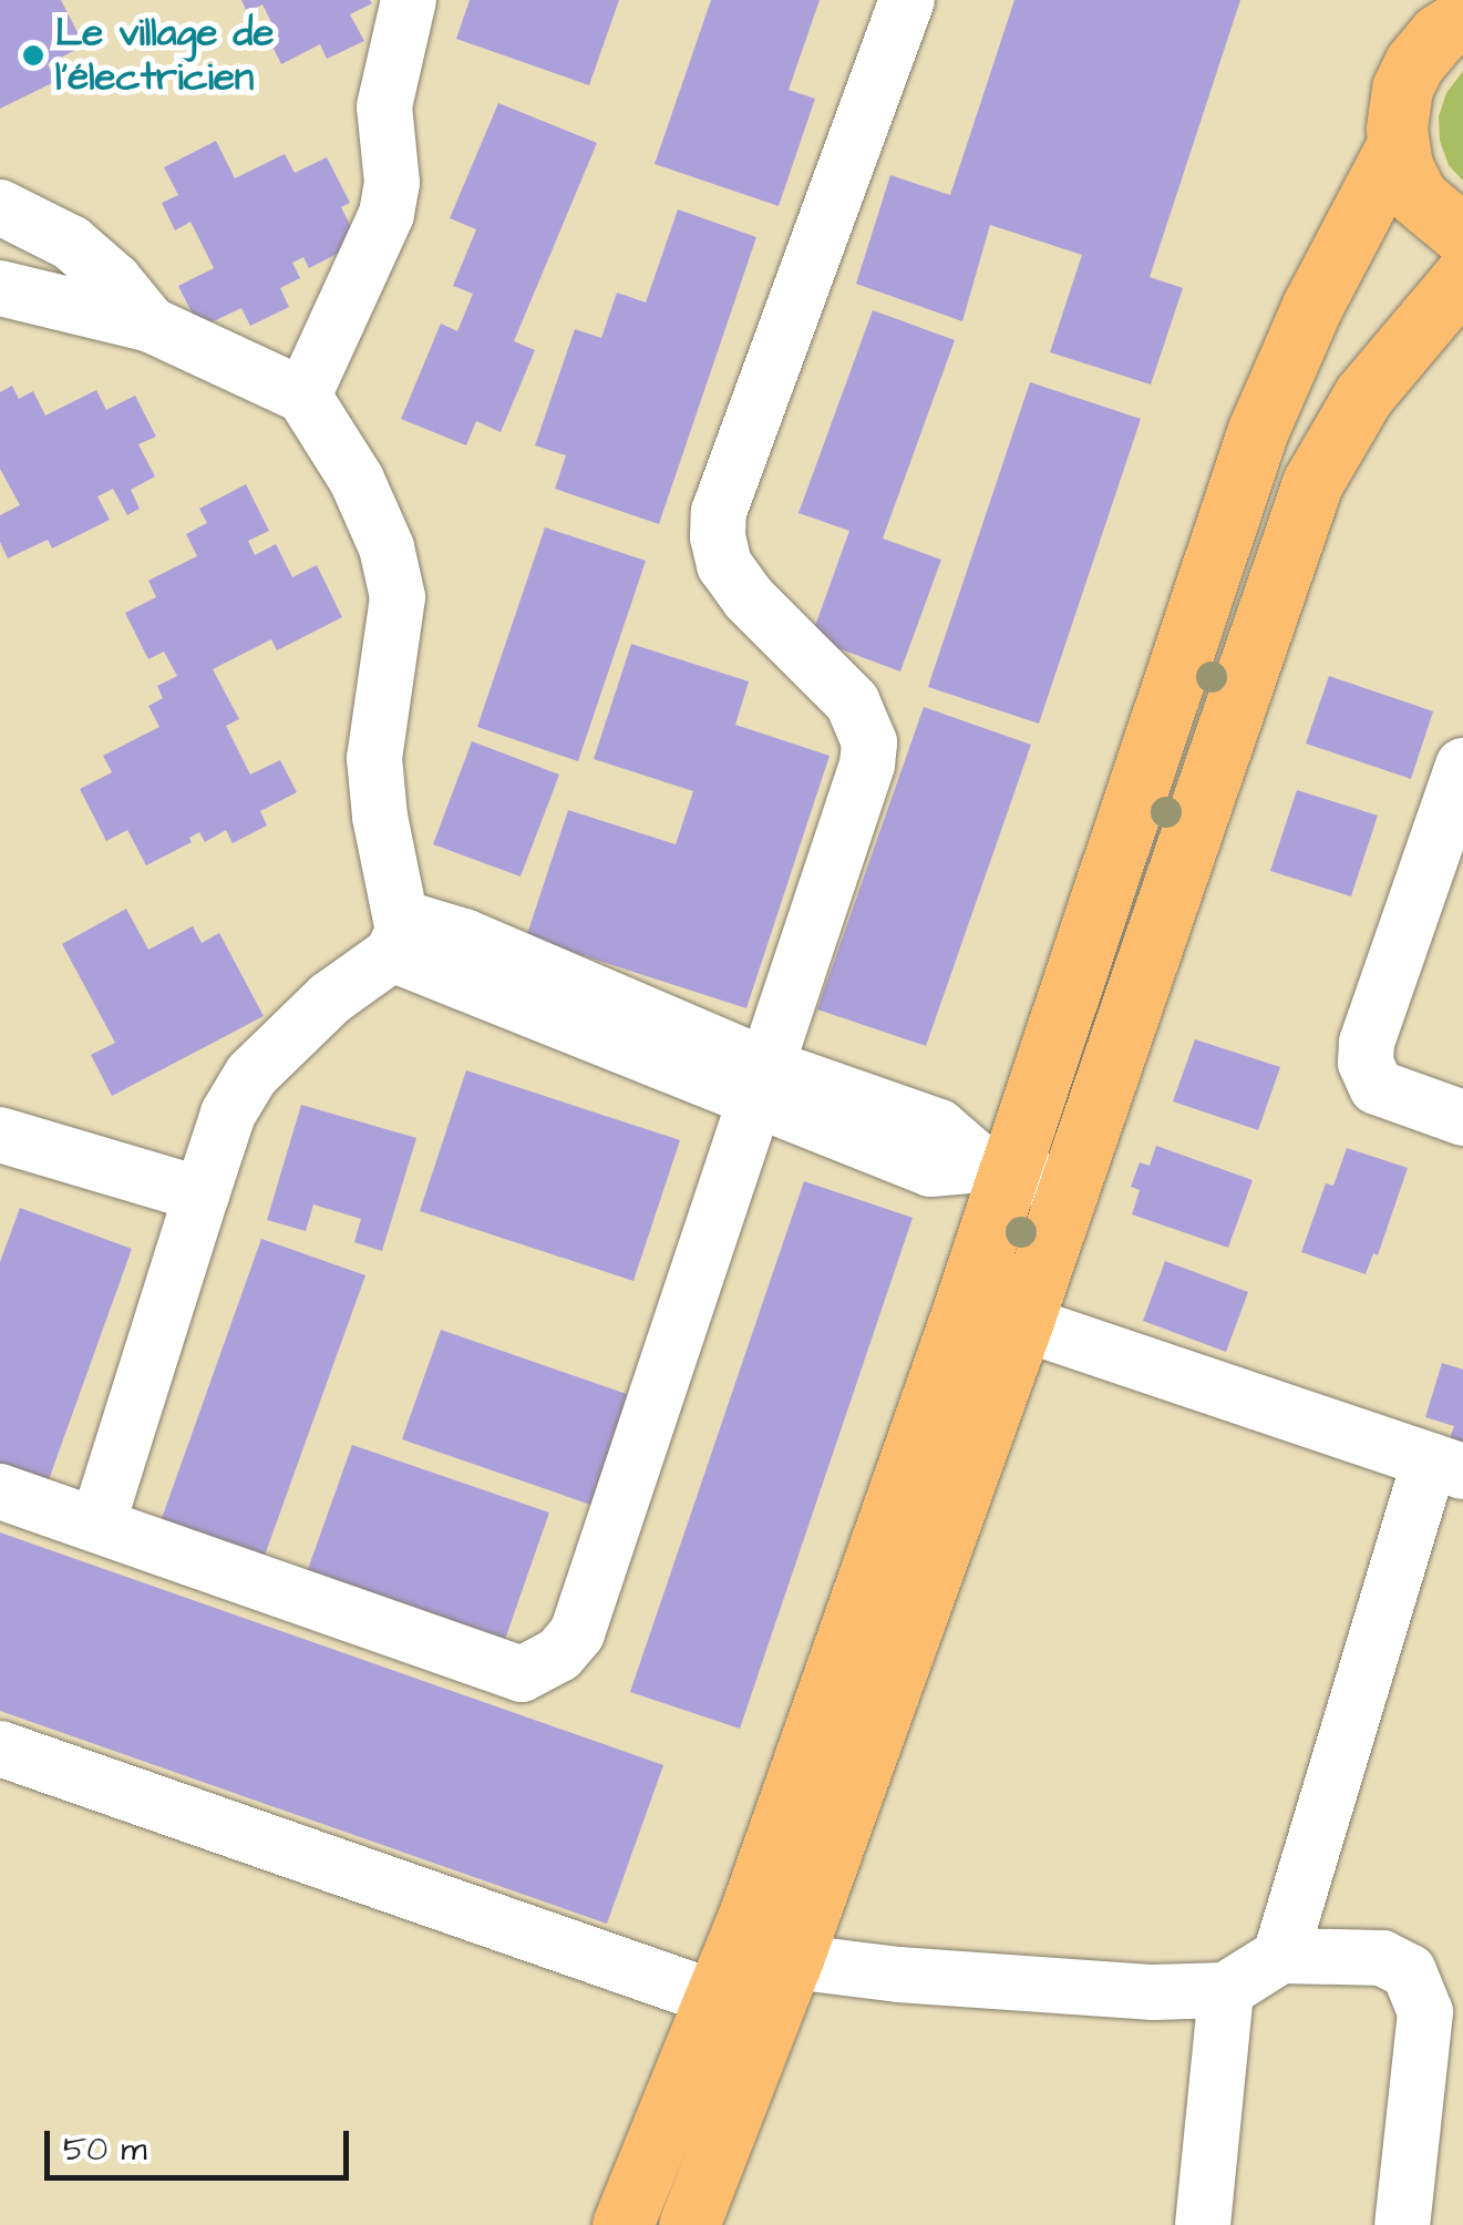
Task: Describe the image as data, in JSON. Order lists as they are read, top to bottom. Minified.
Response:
{"places":["Le village de l'électricien"],"scale_bar":"50 m"}
